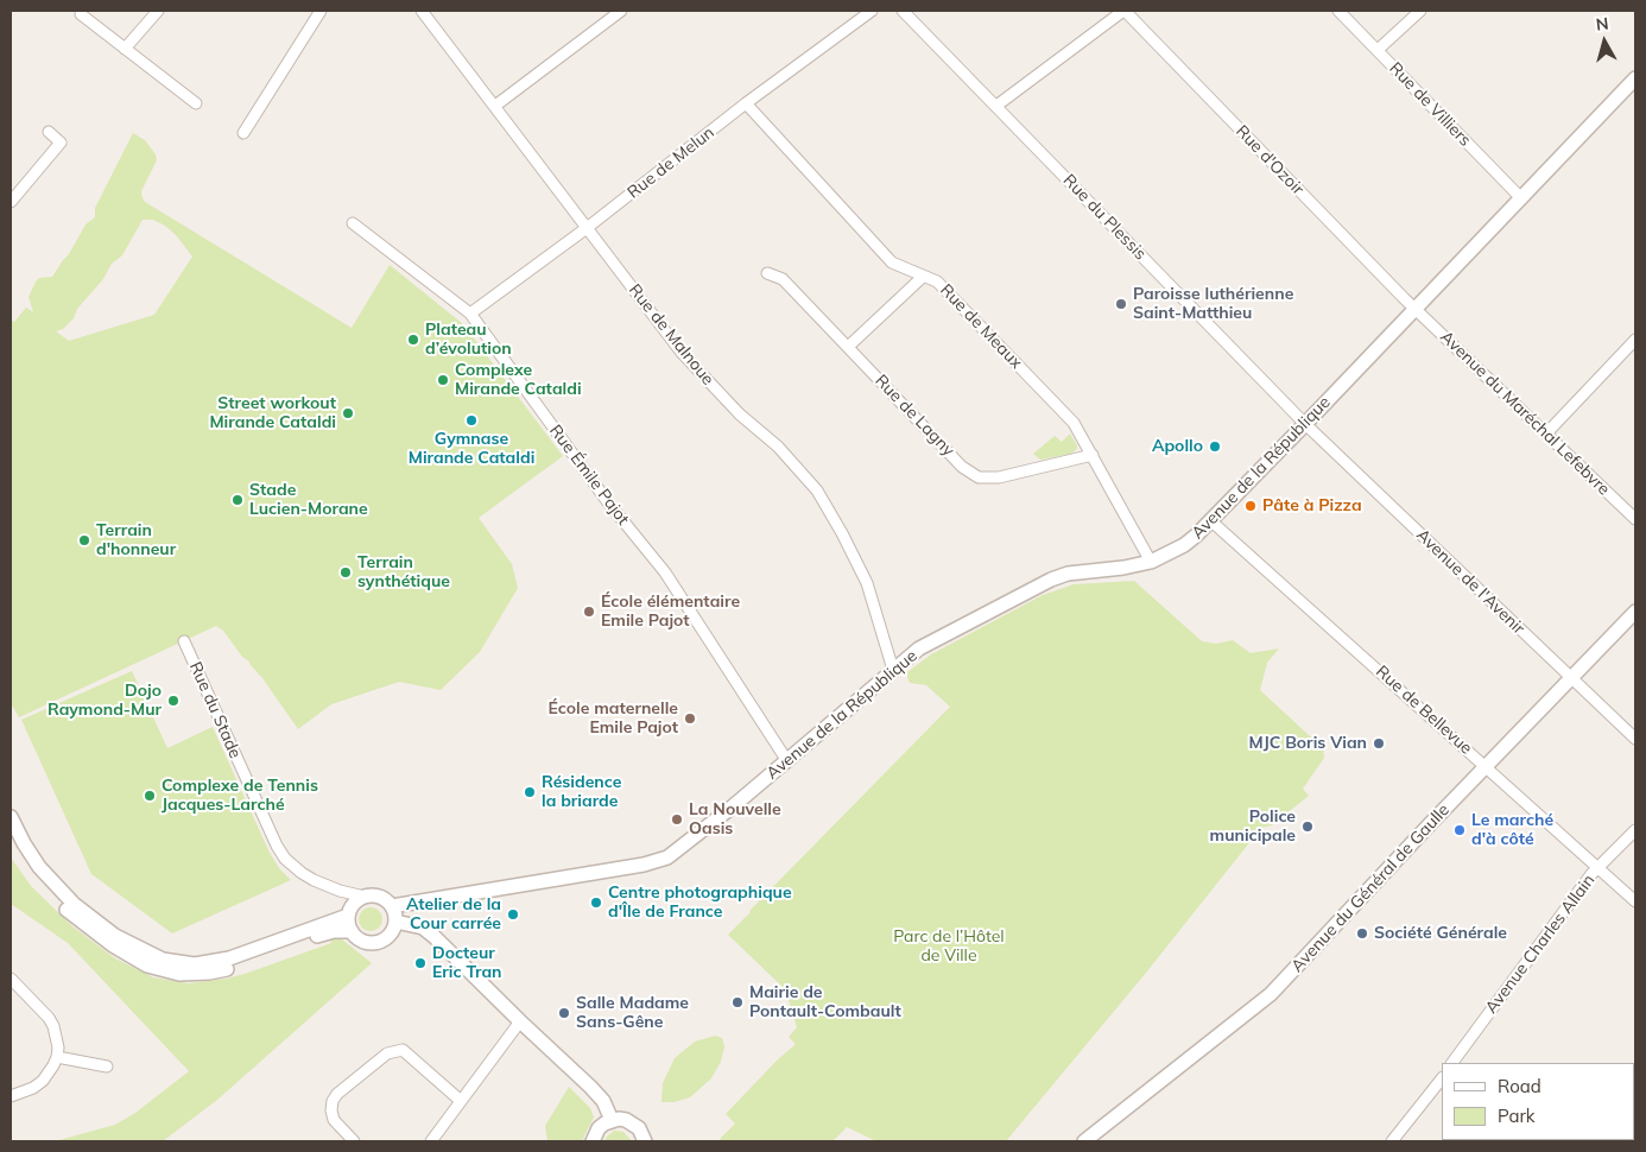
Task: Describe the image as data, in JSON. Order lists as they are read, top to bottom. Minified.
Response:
{"streets":{"street":["Rue de Villiers","Rue d'Ozoir","Rue de Melun","Rue du Plessis","Rue de Meaux","Rue de Malnoue","Avenue du Maréchal Lefebvre","Rue de Lagny","Avenue de la République","Rue Émile Pajot","Avenue de l'Avenir","Rue du Stade","Rue de Bellevue","Avenue du Général de Gaulle","Avenue Charles Allain"]},"crossings":[["Rue de Villiers","Avenue de la République"],["Rue d'Ozoir","Avenue du Maréchal Lefebvre"],["Rue d'Ozoir","Avenue de la République"],["Rue de Melun","Rue de Meaux"],["Rue de Melun","Rue de Malnoue"],["Rue de Melun","Rue Émile Pajot"],["Rue du Plessis","Avenue de la République"],["Rue du Plessis","Avenue de l'Avenir"],["Rue de Meaux","Rue de Lagny"],["Rue de Meaux","Avenue de la République"],["Rue de Malnoue","Avenue de la République"],["Avenue du Maréchal Lefebvre","Avenue de la République"],["Avenue de la République","Rue Émile Pajot"],["Avenue de la République","Avenue de l'Avenir"],["Avenue de la République","Rue du Stade"],["Avenue de la République","Rue de Bellevue"],["Avenue de l'Avenir","Avenue du Général de Gaulle"],["Rue de Bellevue","Avenue du Général de Gaulle"],["Rue de Bellevue","Avenue Charles Allain"]],"parks":["Parc de l’Hôtel de Ville"],"places":["Paroisse luthérienne Saint-Matthieu","Plateau d’évolution","Complexe Mirande Cataldi","Street workout Mirande Cataldi","Gymnase Mirande Cataldi","Apollo","Stade Lucien-Morane","Pâte à Pizza","Terrain d'honneur","Terrain synthétique","École élémentaire Emile Pajot","Dojo Raymond-Mur","École maternelle Emile Pajot","MJC Boris Vian","Résidence la briarde","Complexe de Tennis Jacques-Larché","La Nouvelle Oasis","Police municipale","Le marché d'à côté","Centre photographique d'Île de France","Atelier de la Cour carrée","Société Générale","Docteur Eric Tran","Mairie de Pontault-Combault","Salle Madame Sans-Gêne"],"legend":["Road","Park"],"north":"top"}
